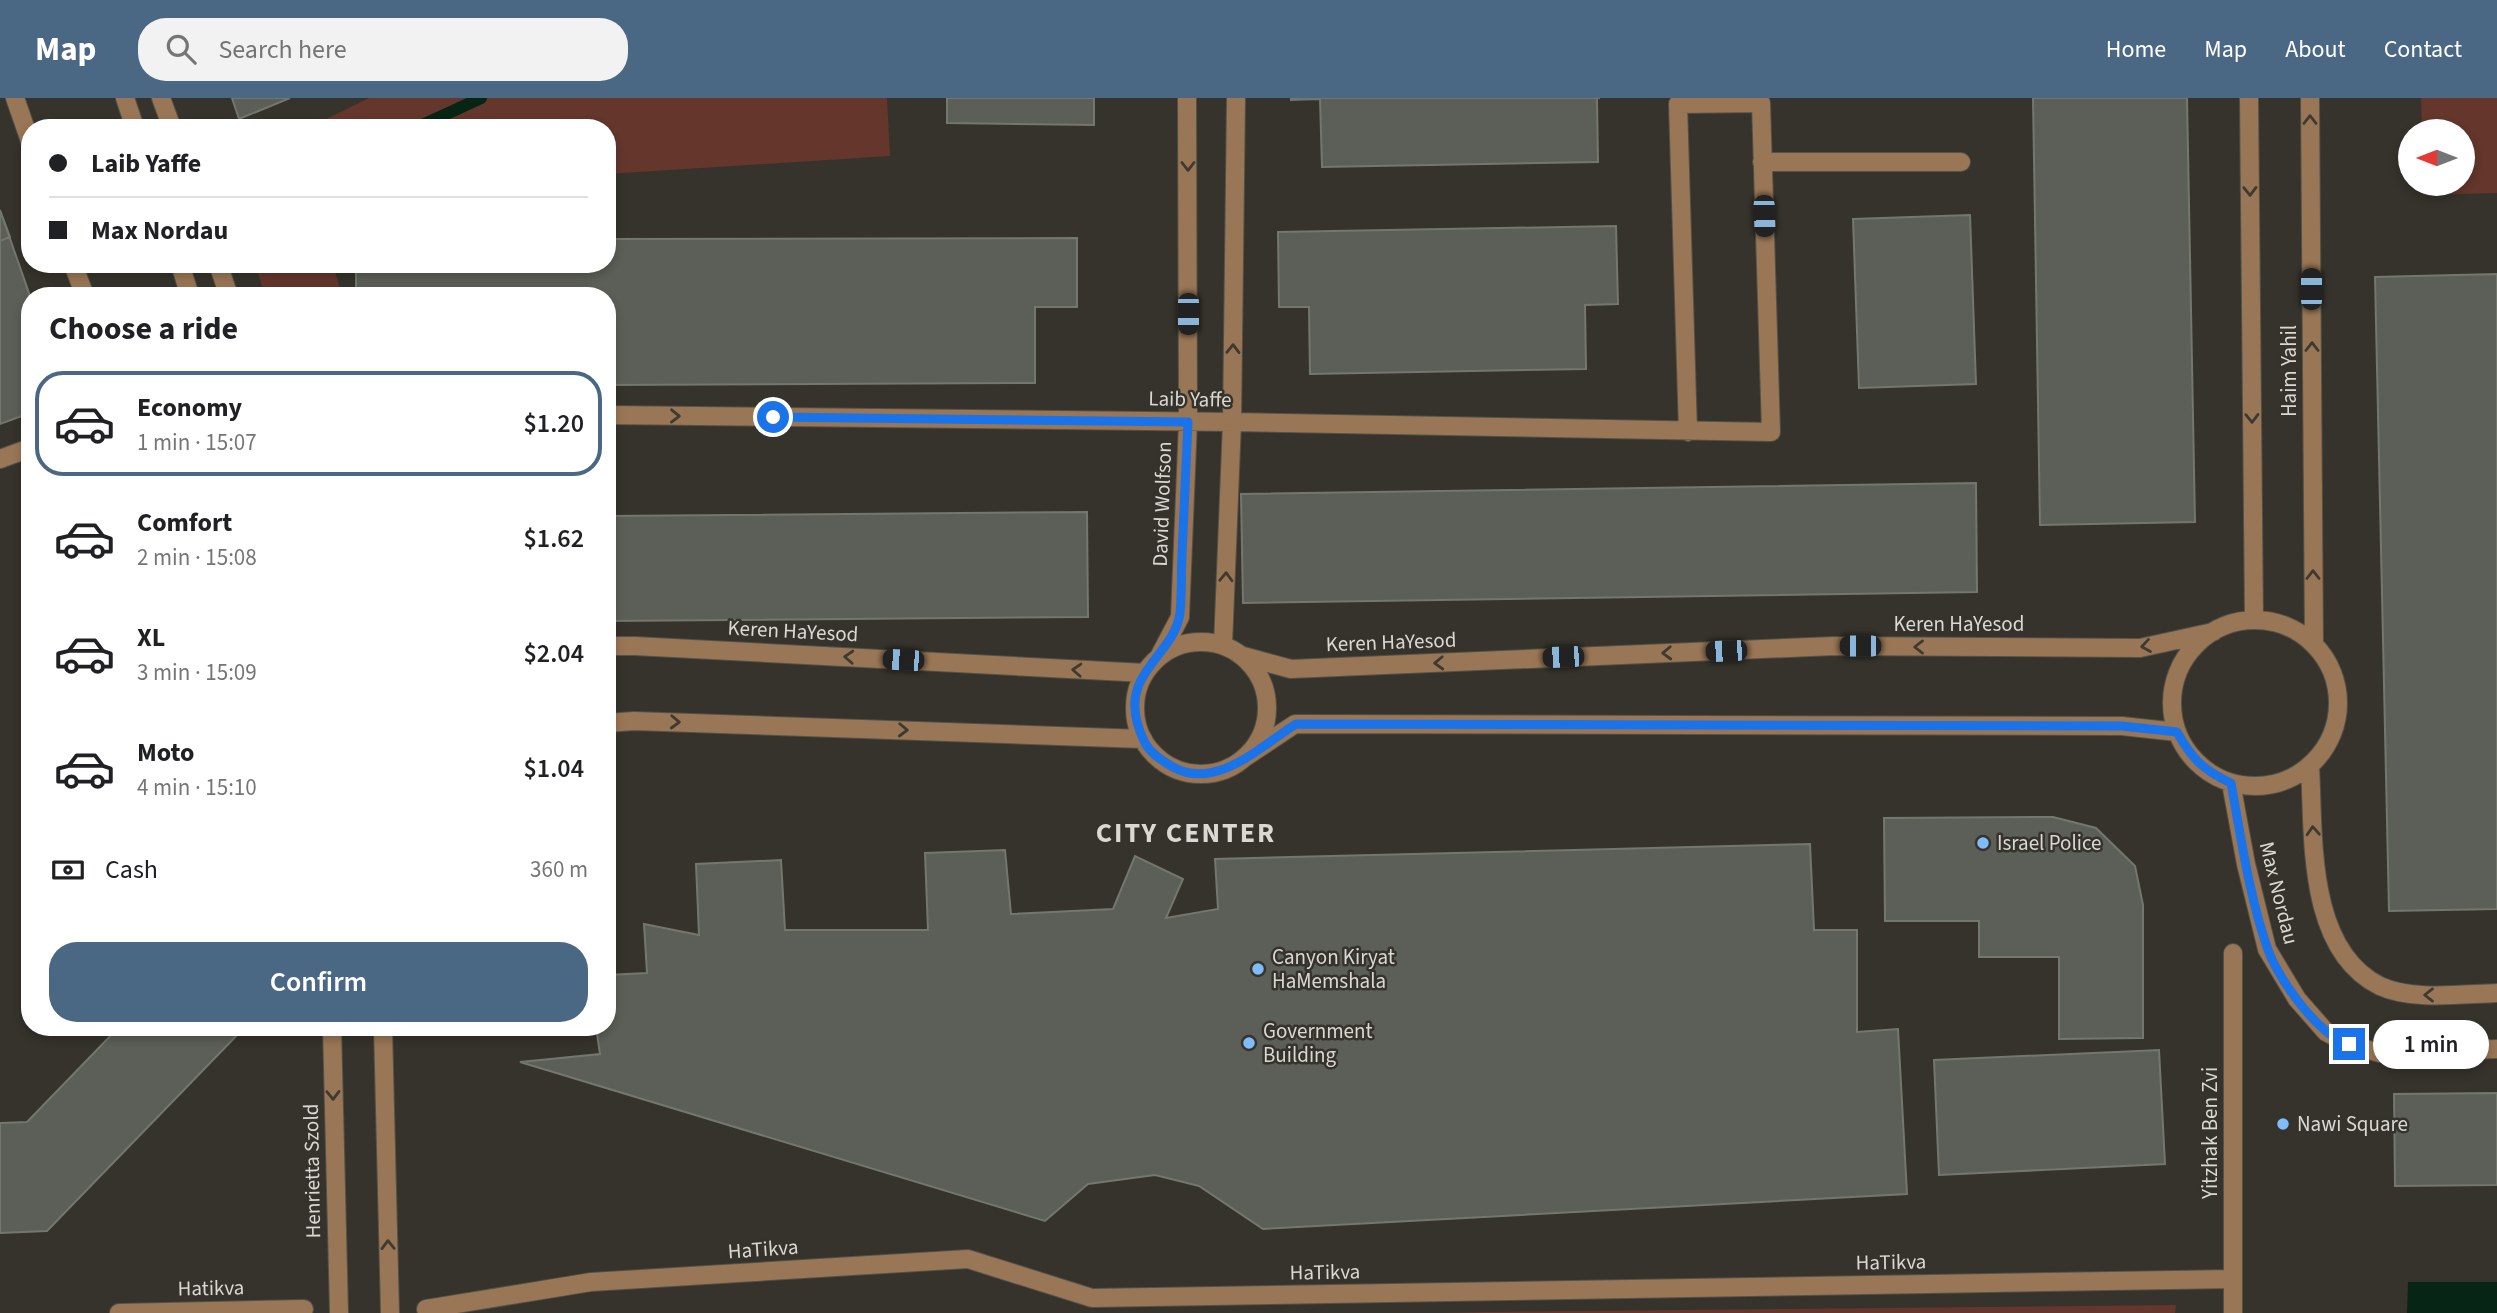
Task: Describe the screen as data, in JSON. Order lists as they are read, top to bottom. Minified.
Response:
{"streets":{"street":["Haim Yahil","Laib Yaffe","David Wolfson","Keren HaYesod","Max Nordau","Yitzhak Ben Zvi","Henrietta Szold","HaTikva","Hatikva"]},"crossings":[["Haim Yahil","Keren HaYesod"],["Haim Yahil","Max Nordau"],["Laib Yaffe","David Wolfson"],["David Wolfson","Keren HaYesod"],["Keren HaYesod","Max Nordau"],["Yitzhak Ben Zvi","HaTikva"]],"one_way":["Laib Yaffe","Max Nordau"],"districts":["CITY CENTER"],"places":["Israel Police","Canyon Kiryat HaMemshala","Government Building","Nawi Square"],"north":"left","page":{"header":"Map","search":"Search here","nav":["Home","Map","About","Contact"],"banner":["Laib Yaffe","Max Nordau"],"heading":"Choose a ride","list":[{"name":"Economy","note":"1 min · 15:07","value":"$1.20"},{"name":"Comfort","note":"2 min · 15:08","value":"$1.62"},{"name":"XL","note":"3 min · 15:09","value":"$2.04"},{"name":"Moto","note":"4 min · 15:10","value":"$1.04"}],"pay":["Cash","360 m"],"buttons":"Confirm","bubble":"1 min"}}
